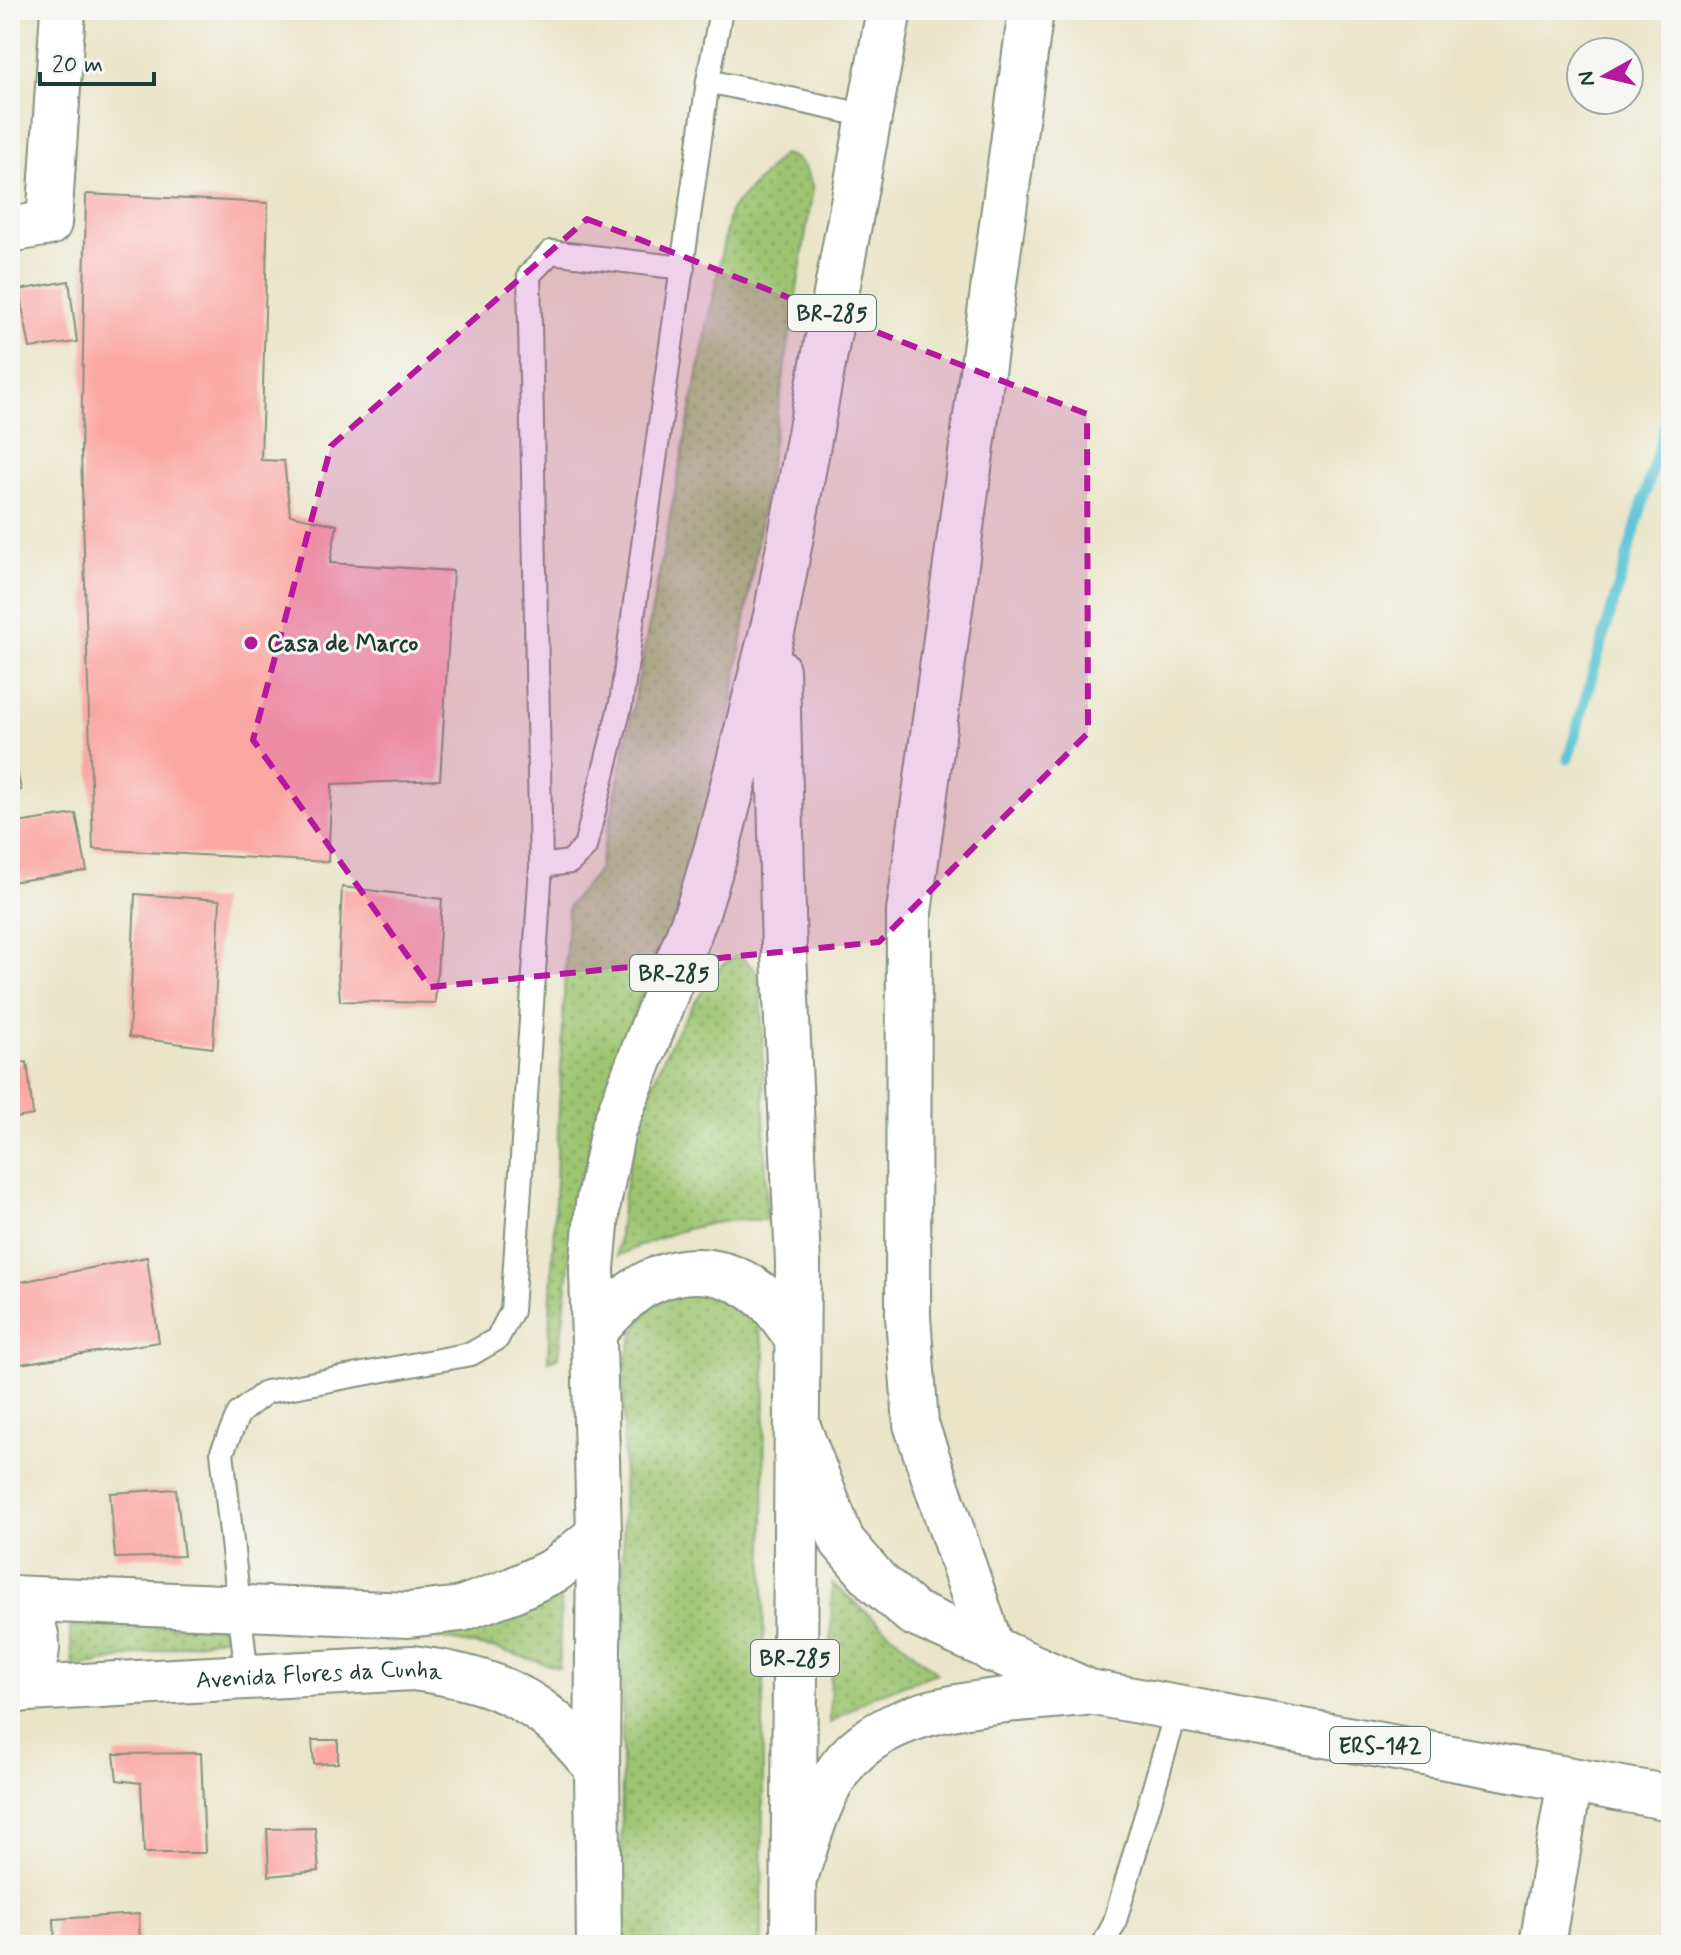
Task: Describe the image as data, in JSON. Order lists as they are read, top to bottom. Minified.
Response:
{"streets":{"main road":["BR-285","Avenida Flores da Cunha","ERS-142"]},"crossings":[["BR-285","Avenida Flores da Cunha"],["BR-285","ERS-142"]],"places":["Casa de Marco"],"scale_bar":"20 m","north":"left"}
